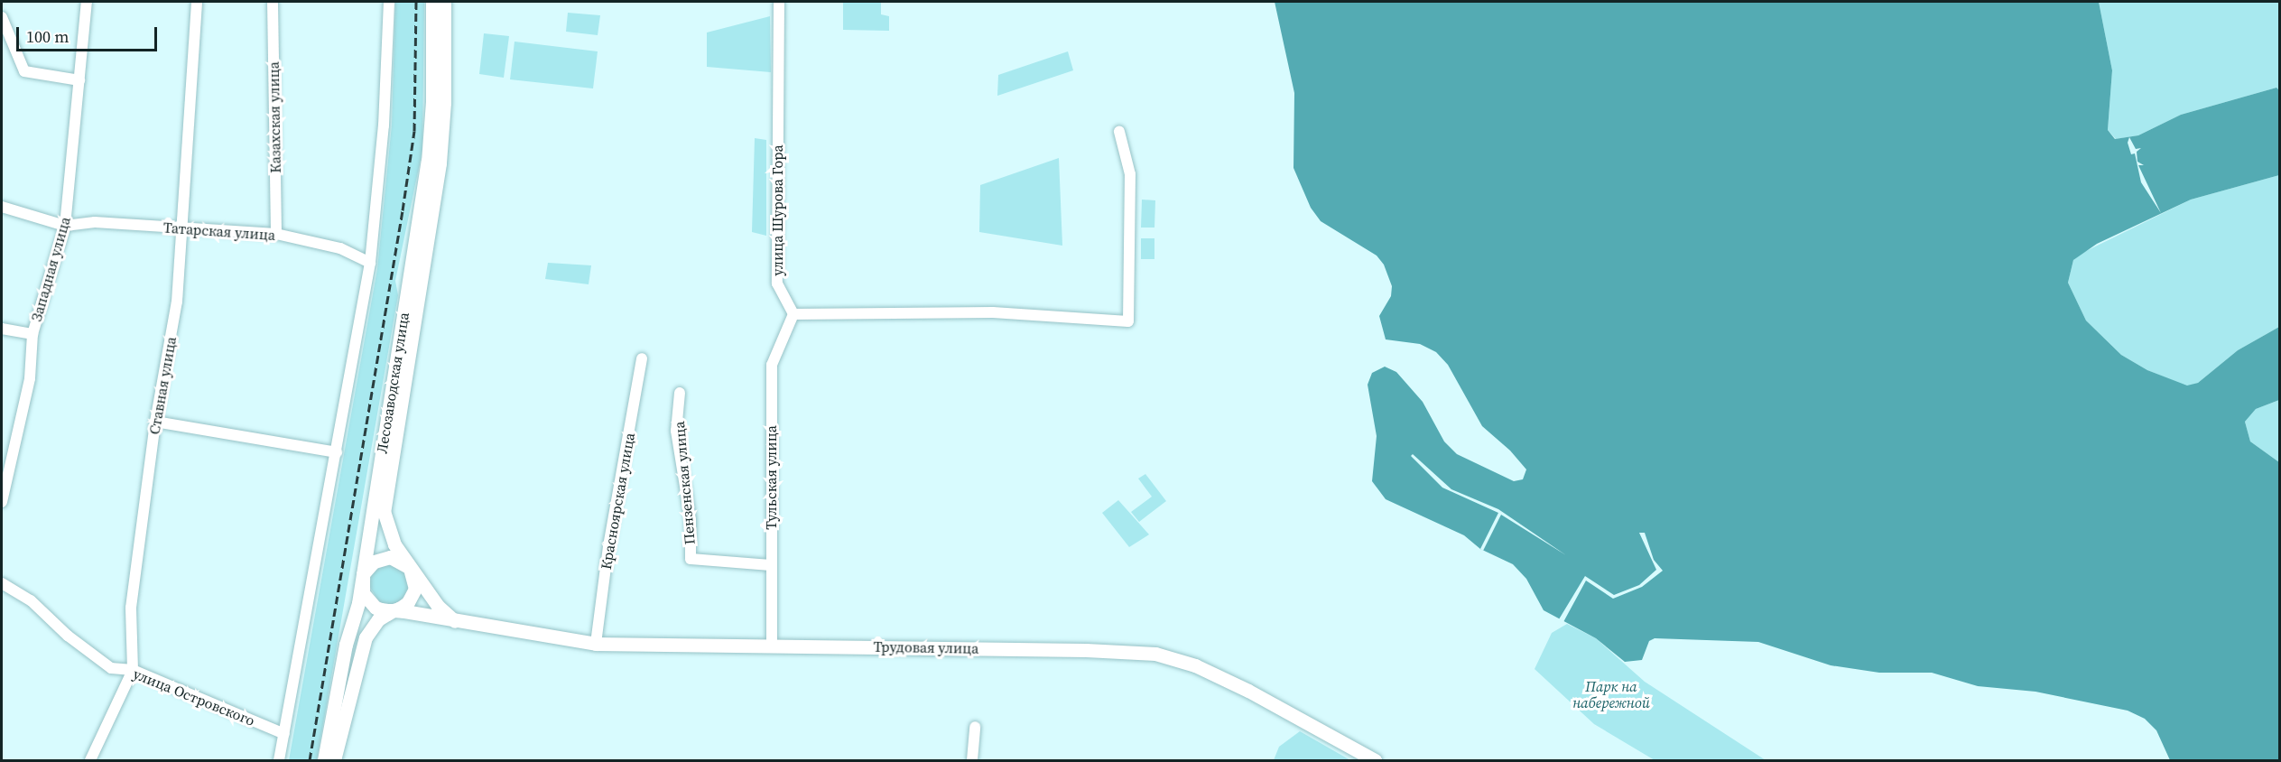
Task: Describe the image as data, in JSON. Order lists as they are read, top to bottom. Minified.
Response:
{"streets":{"main road":["Лесозаводская улица","Трудовая улица"],"street":["Казахская улица","улица Шурова Гора","Татарская улица","Западная улица","Ставная улица","Тульская улица","Пензенская улица","Красноярская улица","улица Островского"]},"crossings":[["Казахская улица","Татарская улица"],["улица Шурова Гора","Тульская улица"],["Татарская улица","Западная улица"],["Татарская улица","Ставная улица"],["Лесозаводская улица","Трудовая улица"],["Ставная улица","улица Островского"],["Тульская улица","Пензенская улица"],["Тульская улица","Трудовая улица"],["Красноярская улица","Трудовая улица"]],"parks":["Парк на набережной"],"scale_bar":"100 m"}
